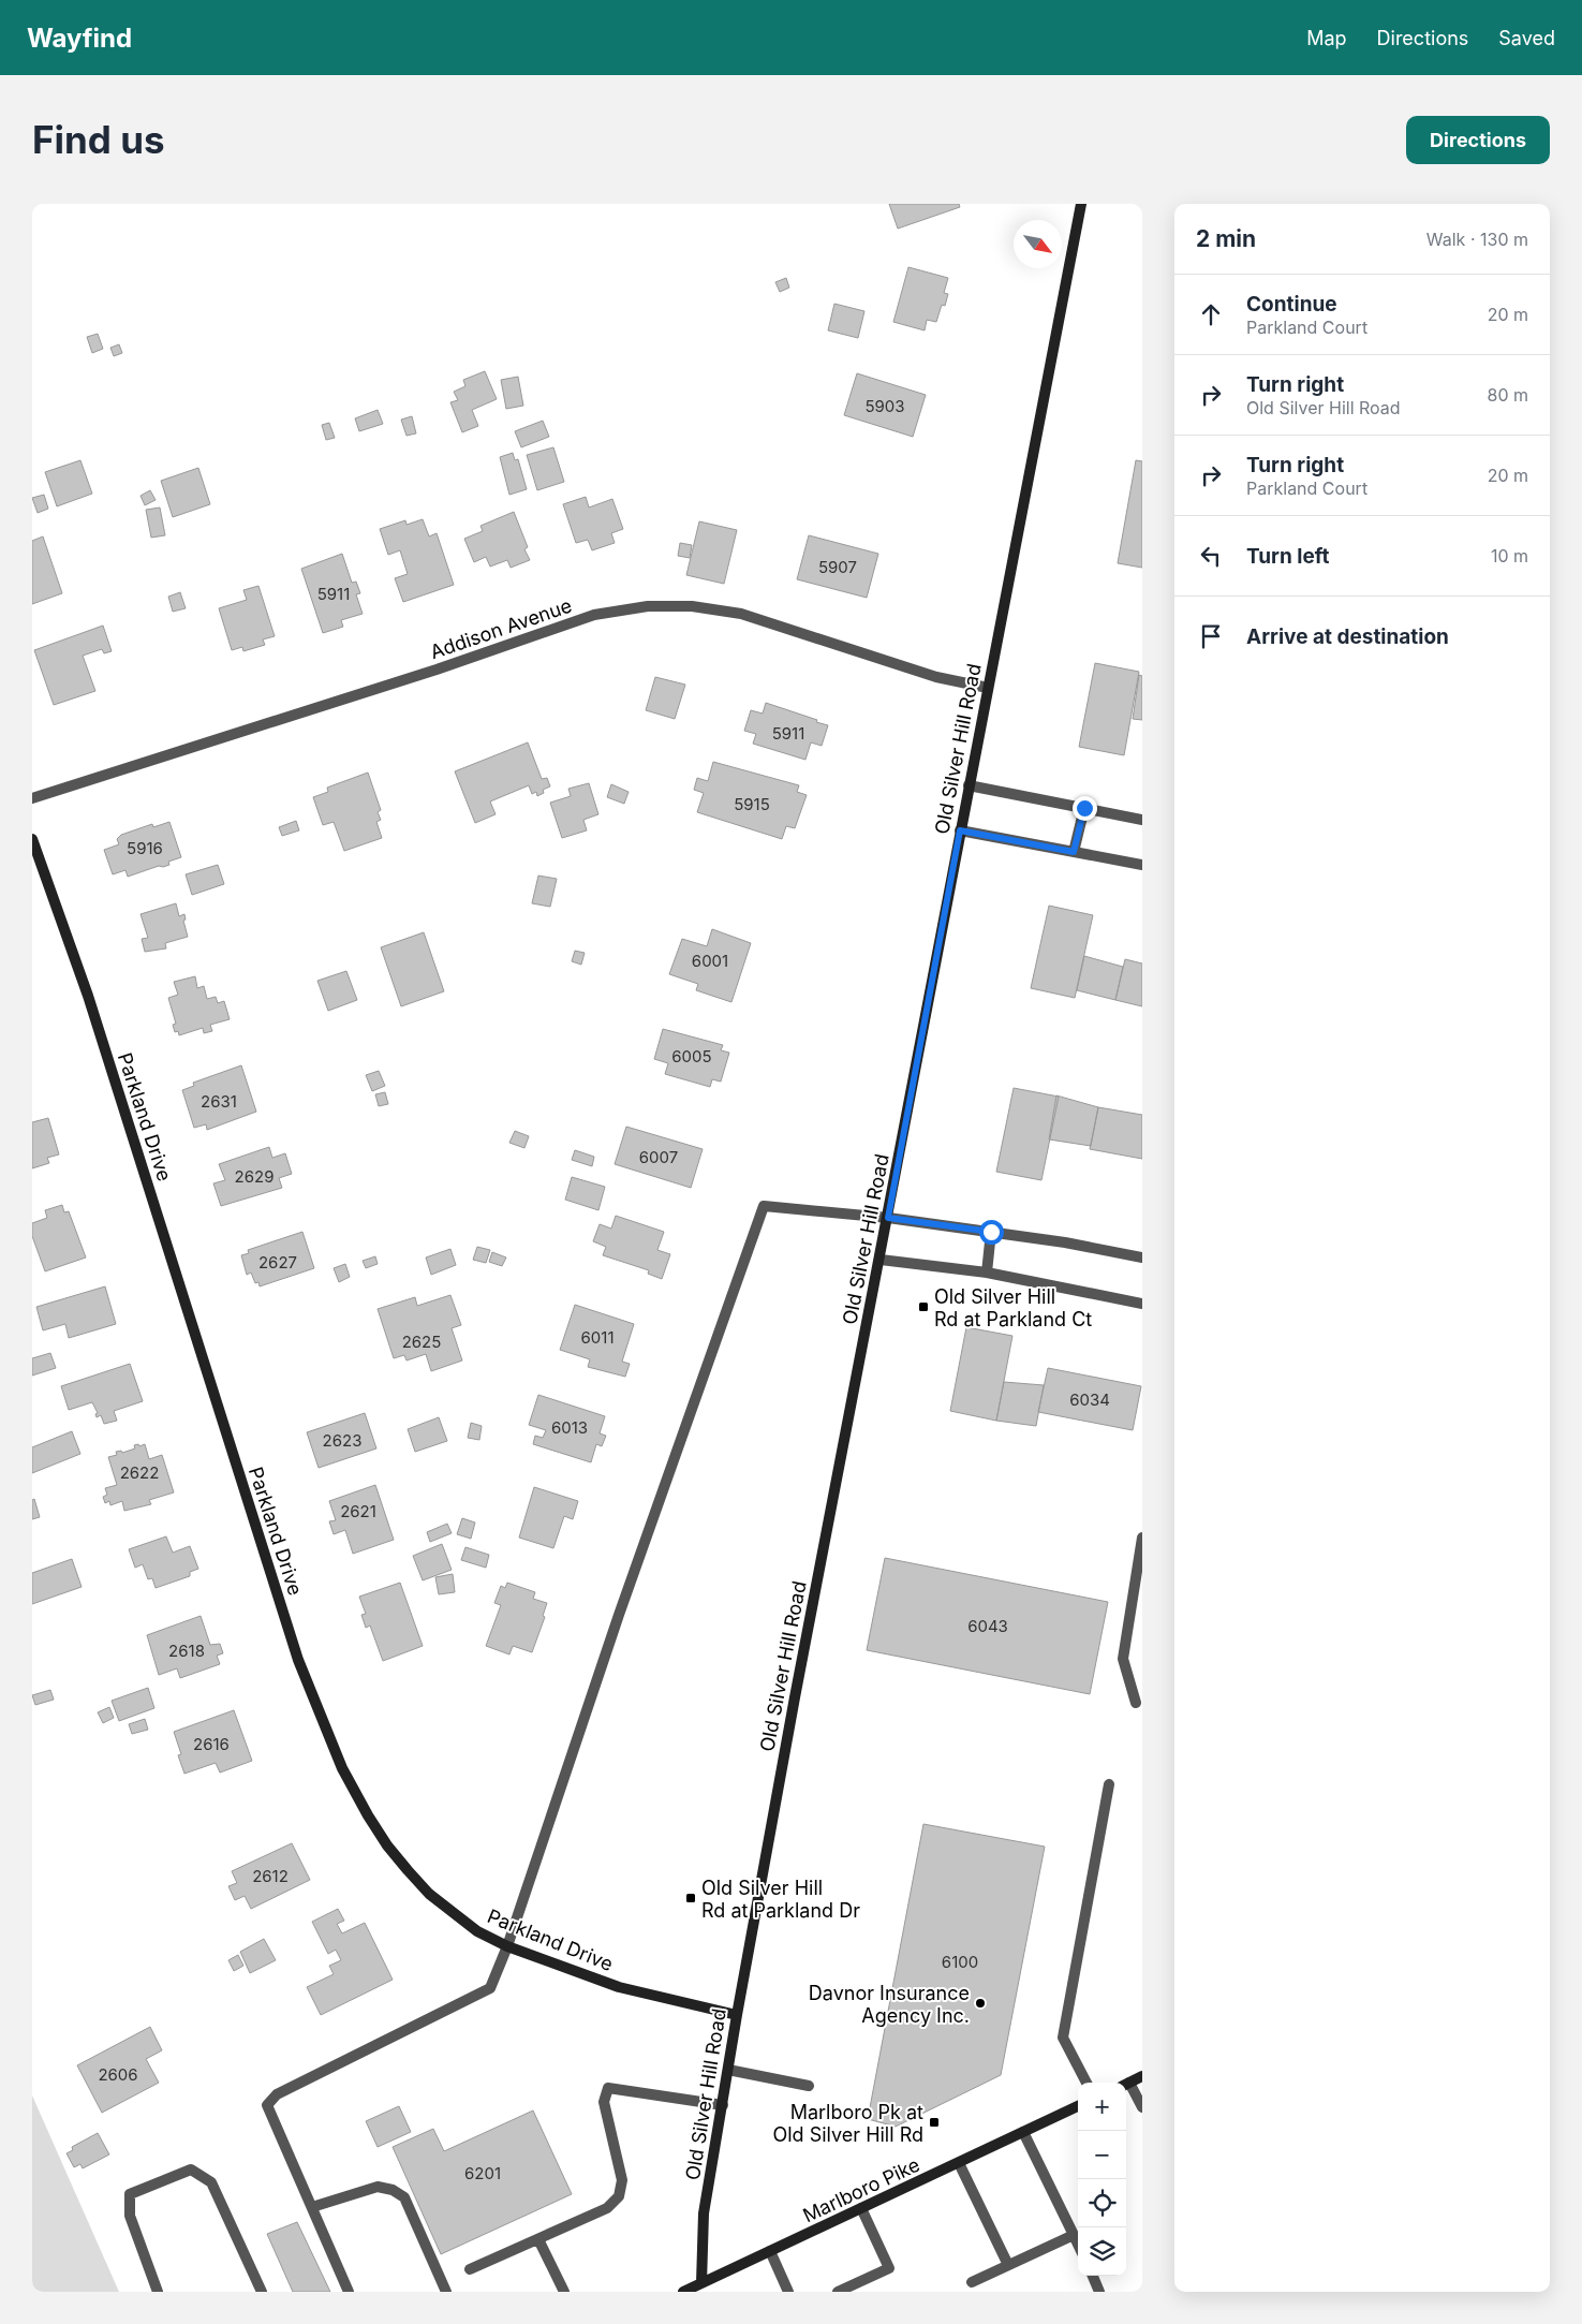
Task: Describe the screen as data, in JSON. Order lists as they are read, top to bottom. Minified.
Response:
{"streets":{"street":["Addison Avenue","Old Silver Hill Road","Parkland Drive","Marlboro Pike"]},"crossings":[["Addison Avenue","Old Silver Hill Road"],["Old Silver Hill Road","Parkland Drive"],["Old Silver Hill Road","Marlboro Pike"]],"places":{"transit":["Old Silver Hill Rd at Parkland Ct","Old Silver Hill Rd at Parkland Dr","Marlboro Pk at Old Silver Hill Rd"],"other":["Davnor Insurance Agency Inc."]},"house_numbers":["5903","5907","5911","5911","5915","5916","6001","6005","2631","6007","2629","2627","6011","2625","6034","6013","2623","2622","2621","6043","2618","2616","2612","6100","2606","6201"],"north":"bottom right","page":{"header":"Wayfind","nav":["Map","Directions","Saved"],"buttons":"Directions","title":"Find us","heading":["2 min","Walk · 130 m"],"list":[["Continue","Parkland Court","20 m"],["Turn right","Old Silver Hill Road","80 m"],["Turn right","Parkland Court","20 m"],["Turn left","10 m"],"Arrive at destination"],"map_buttons":["+","−"]}}
